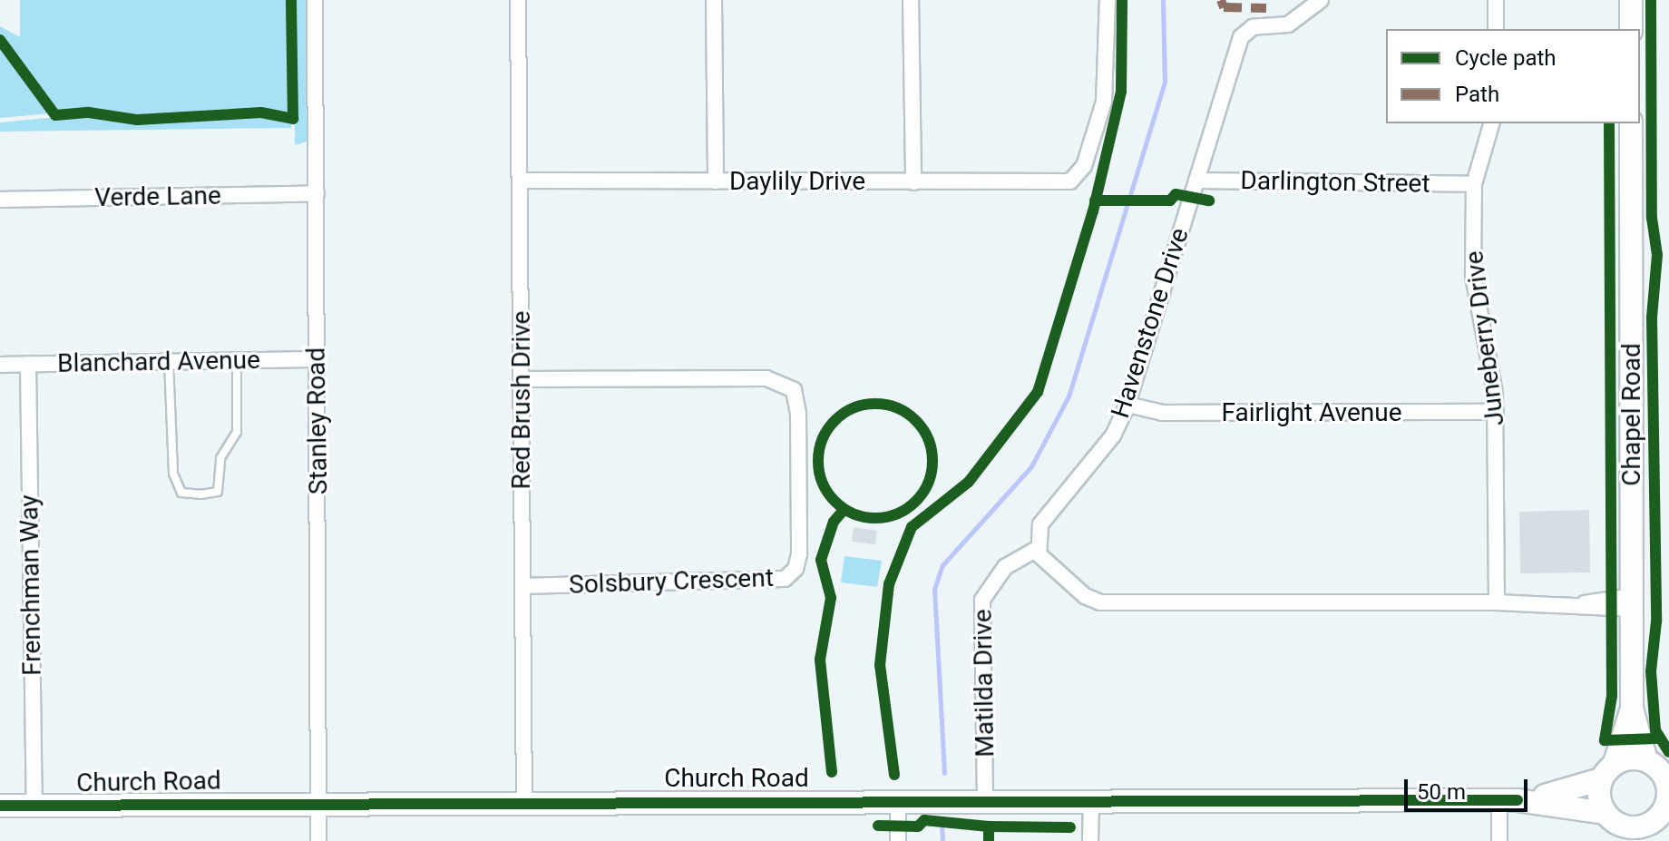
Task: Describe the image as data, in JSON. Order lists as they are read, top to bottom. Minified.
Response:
{"streets":{"main road":["Chapel Road","Church Road"],"street":["Daylily Drive","Darlington Street","Verde Lane","Havenstone Drive","Juneberry Drive","Blanchard Avenue","Red Brush Drive","Fairlight Avenue","Stanley Road","Solsbury Crescent","Frenchman Way","Matilda Drive"]},"crossings":[["Daylily Drive","Red Brush Drive"],["Darlington Street","Havenstone Drive"],["Darlington Street","Juneberry Drive"],["Verde Lane","Stanley Road"],["Havenstone Drive","Fairlight Avenue"],["Havenstone Drive","Matilda Drive"],["Juneberry Drive","Fairlight Avenue"],["Blanchard Avenue","Stanley Road"],["Blanchard Avenue","Frenchman Way"],["Red Brush Drive","Solsbury Crescent"],["Red Brush Drive","Church Road"],["Chapel Road","Church Road"],["Stanley Road","Church Road"],["Frenchman Way","Church Road"],["Matilda Drive","Church Road"]],"legend":["Cycle path","Path"],"scale_bar":"50 m"}
